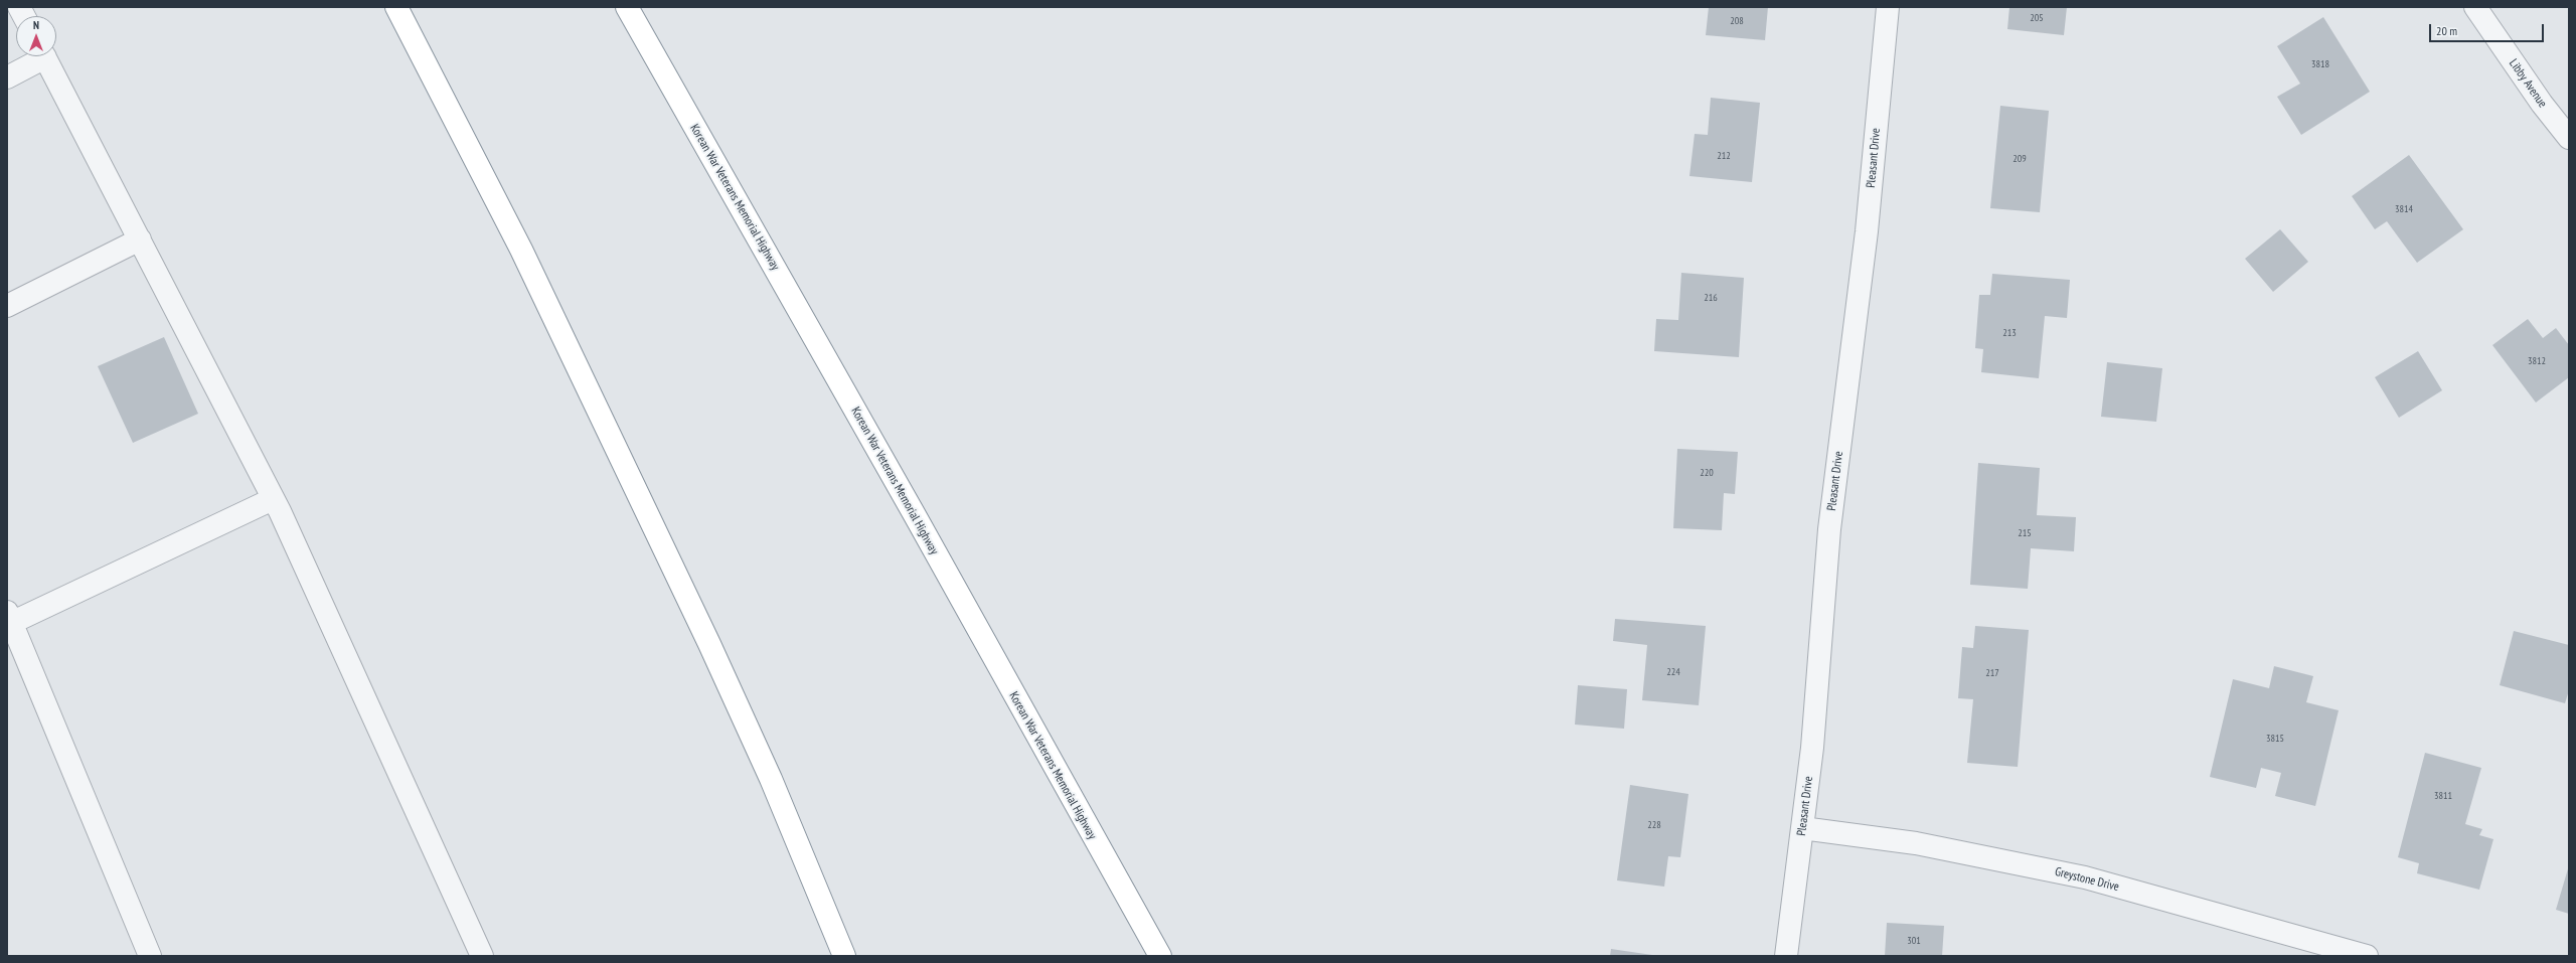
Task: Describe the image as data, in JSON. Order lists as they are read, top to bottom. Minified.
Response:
{"streets":{"highway":["Korean War Veterans Memorial Highway"],"street":["Libby Avenue","Pleasant Drive","Greystone Drive"]},"crossings":[["Pleasant Drive","Greystone Drive"]],"house_numbers":["205","208","3818","212","209","3814","216","213","3812","220","215","224","217","3815","3811","228","301"],"scale_bar":"20 m","north":"top"}
